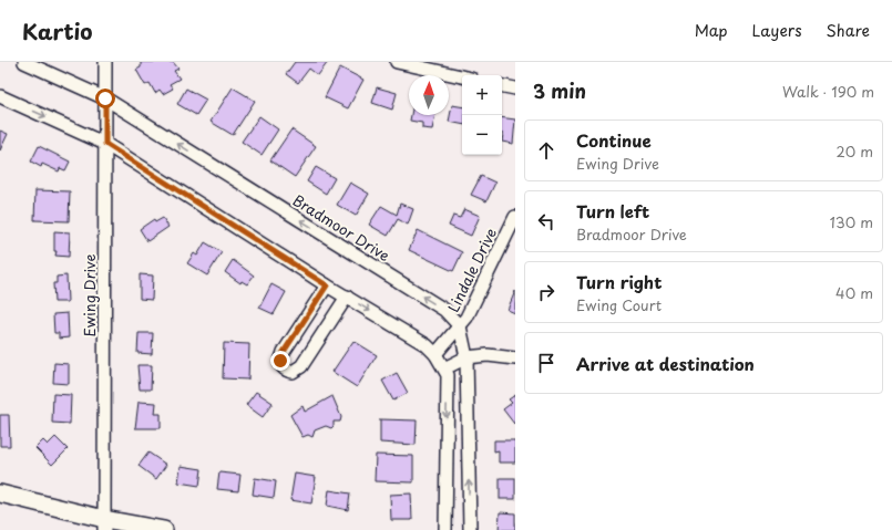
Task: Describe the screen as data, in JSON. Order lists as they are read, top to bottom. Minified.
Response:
{"streets":{"street":["Bradmoor Drive","Lindale Drive","Ewing Drive"]},"crossings":[["Bradmoor Drive","Lindale Drive"],["Bradmoor Drive","Ewing Drive"]],"north":"top","page":{"header":"Kartio","nav":["Map","Layers","Share"],"heading":["3 min","Walk · 190 m"],"map_buttons":["+","−"],"list":[["Continue","Ewing Drive","20 m"],["Turn left","Bradmoor Drive","130 m"],["Turn right","Ewing Court","40 m"],"Arrive at destination"]}}
